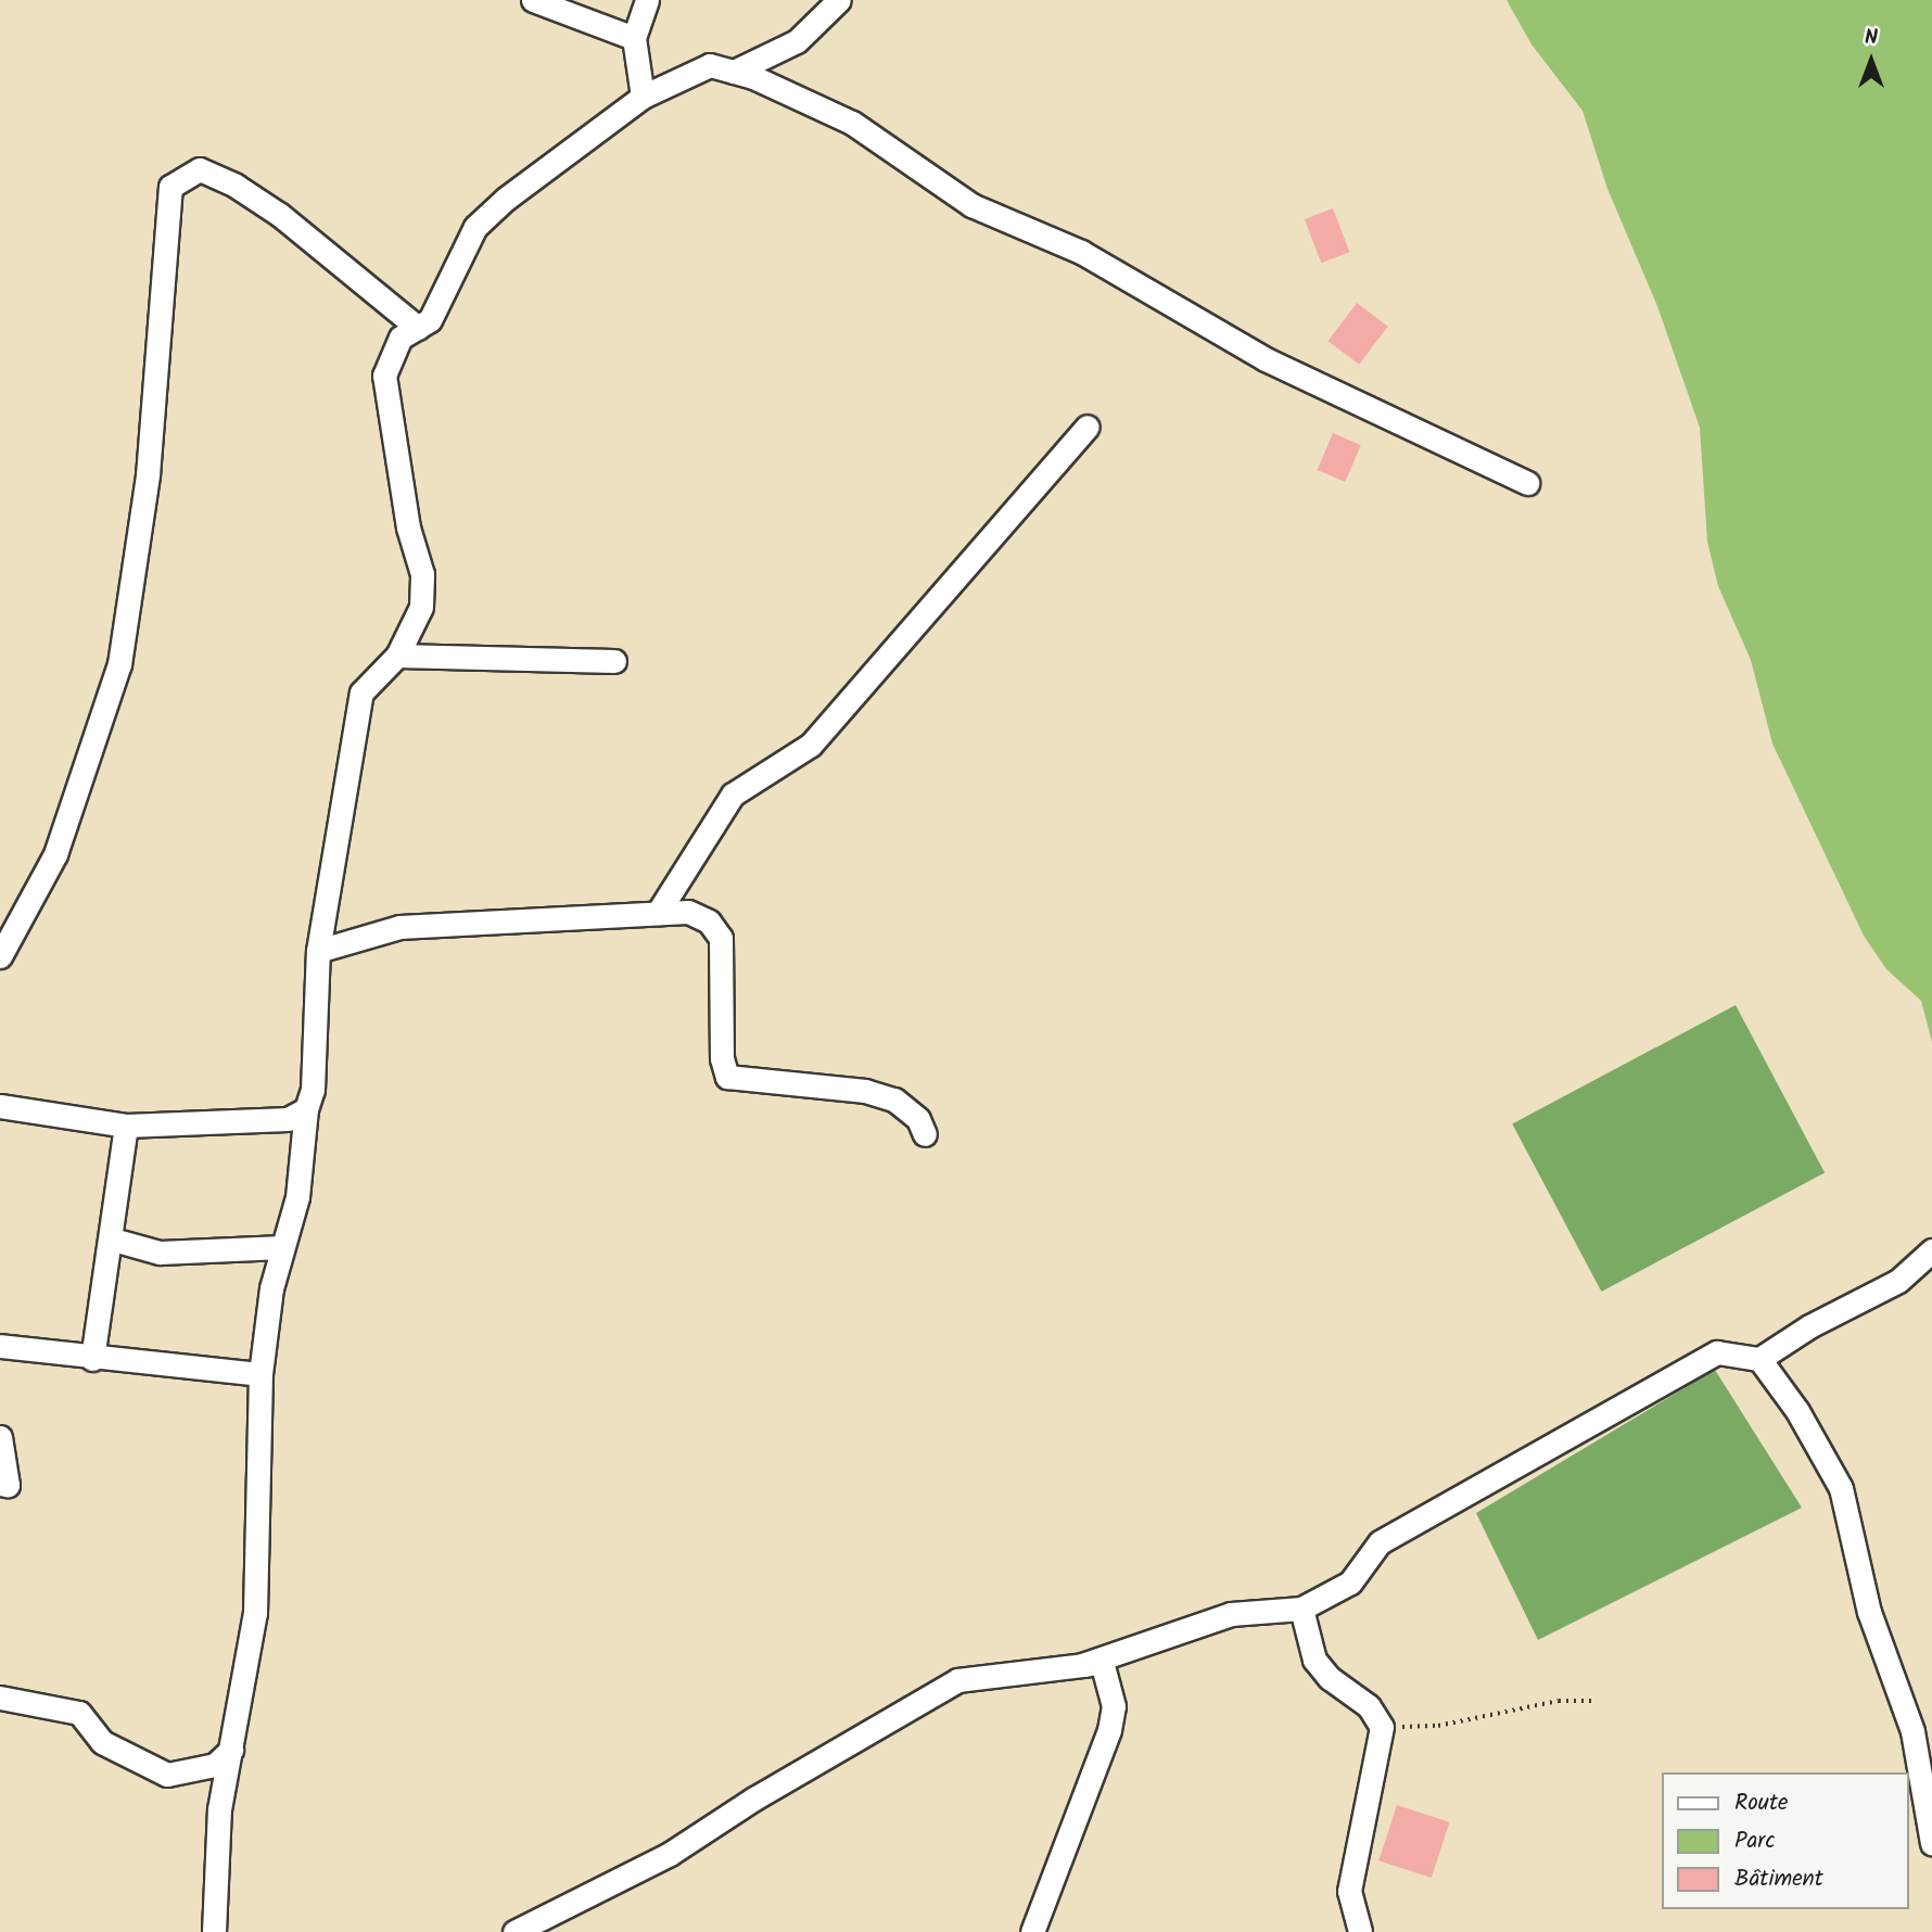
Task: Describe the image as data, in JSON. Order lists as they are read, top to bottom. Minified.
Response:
{"legend":["Route","Parc","Bâtiment"],"north":"top"}
